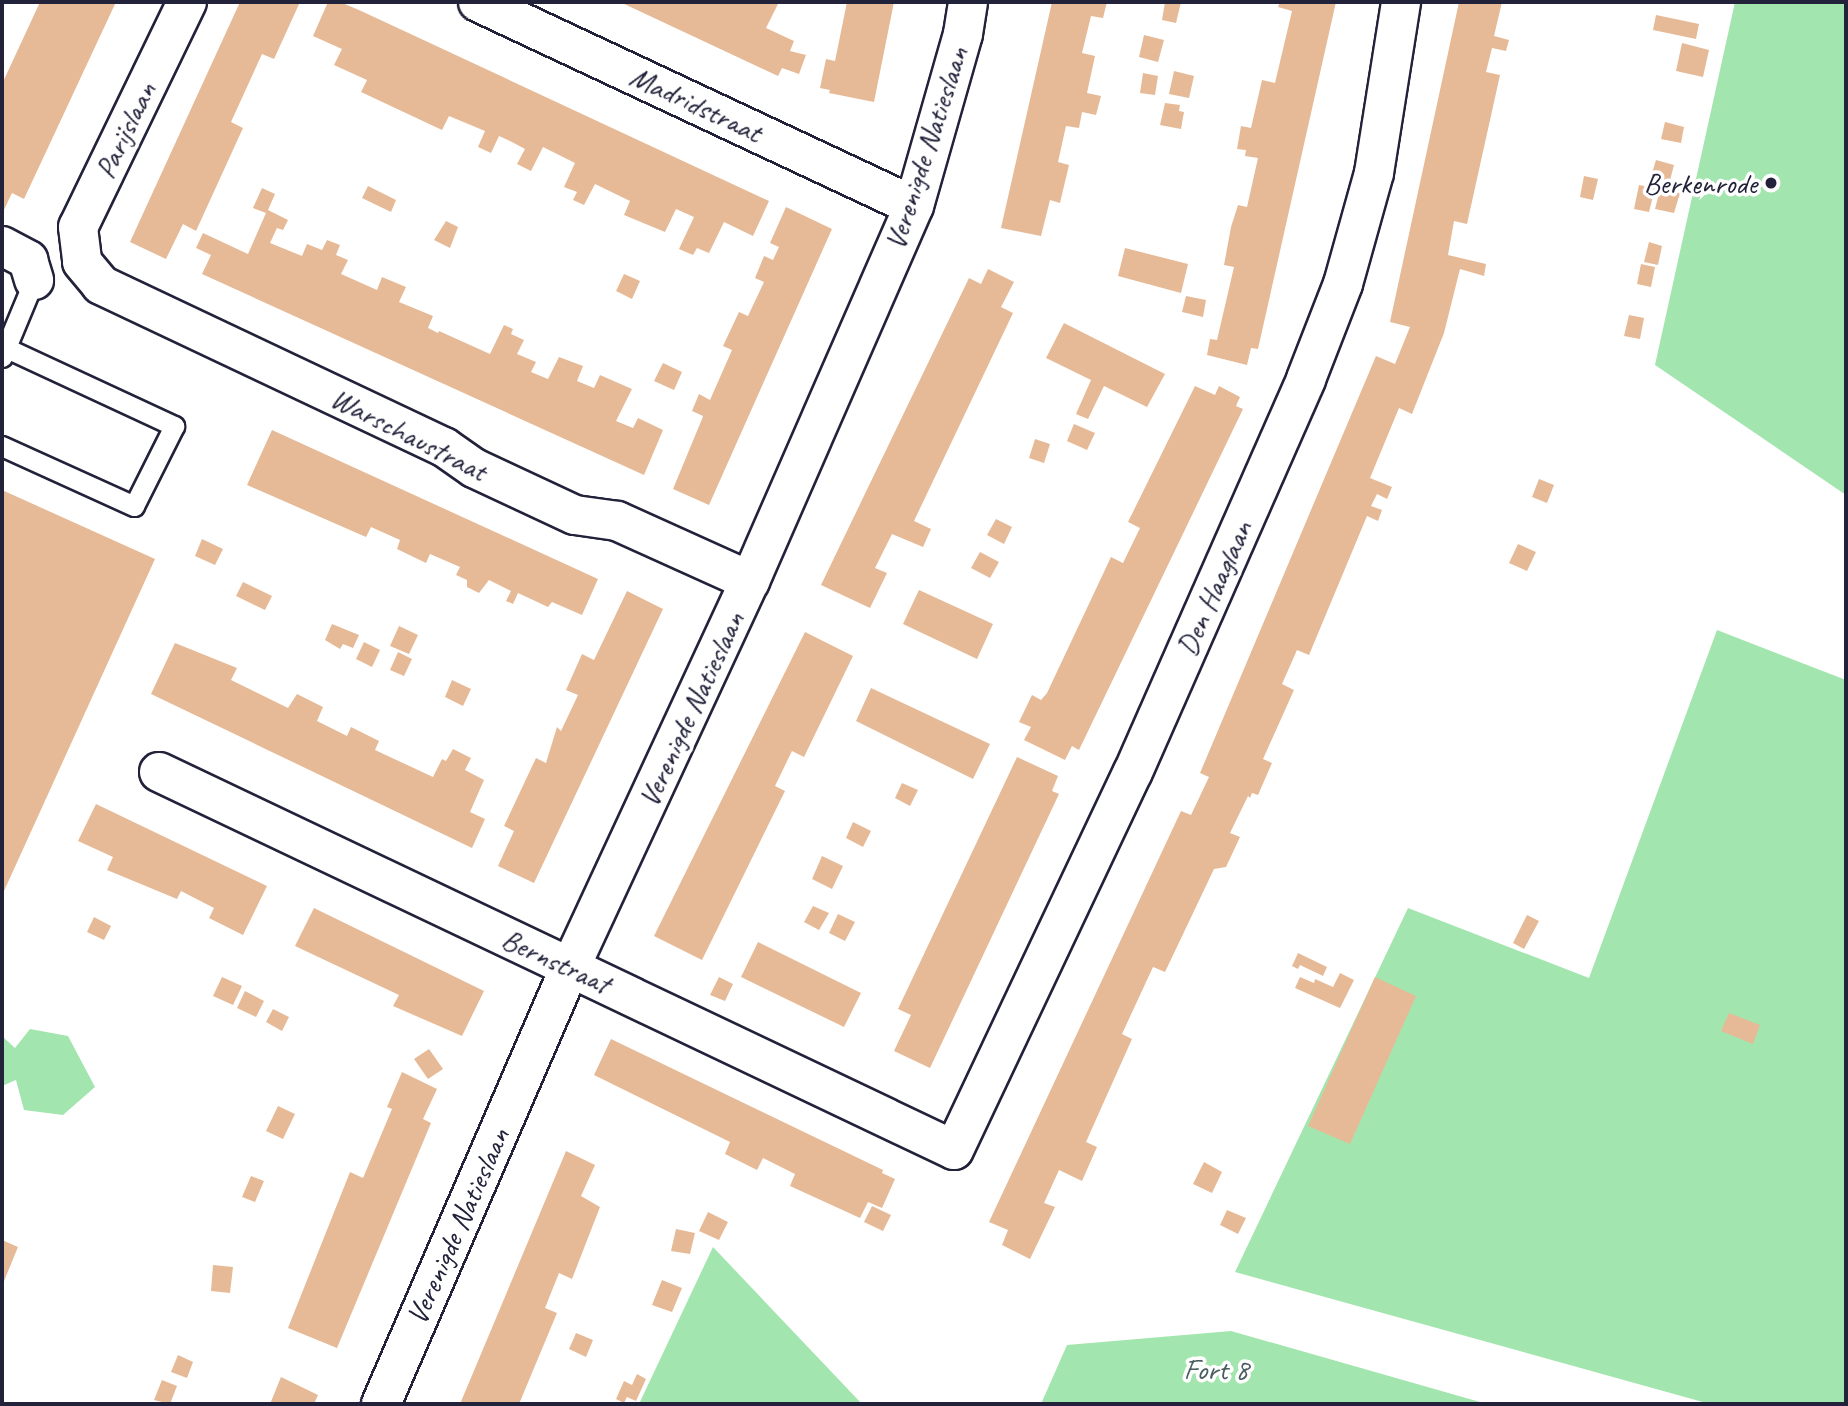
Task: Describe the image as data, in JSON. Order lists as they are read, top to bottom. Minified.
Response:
{"streets":{"street":["Madridstraat","Parijslaan","Verenigde Natieslaan","Warschaustraat","Den Haaglaan","Bernstraat"]},"crossings":[["Madridstraat","Verenigde Natieslaan"],["Parijslaan","Warschaustraat"],["Verenigde Natieslaan","Warschaustraat"],["Verenigde Natieslaan","Bernstraat"],["Den Haaglaan","Bernstraat"]],"parks":["Fort 8"],"places":["Berkenrode"]}
